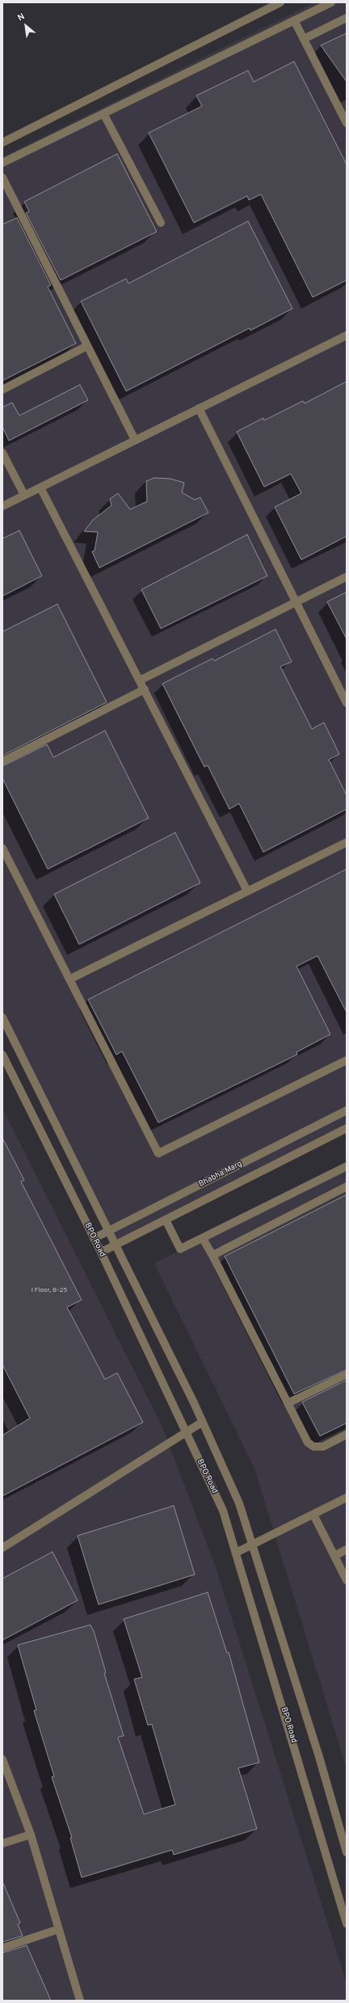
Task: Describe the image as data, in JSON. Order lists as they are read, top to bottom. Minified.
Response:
{"streets":{"street":["Bhabha Marg","BPO Road"]},"crossings":[["Bhabha Marg","BPO Road"]],"house_numbers":["I Floor, B-25"],"north":"top left"}
